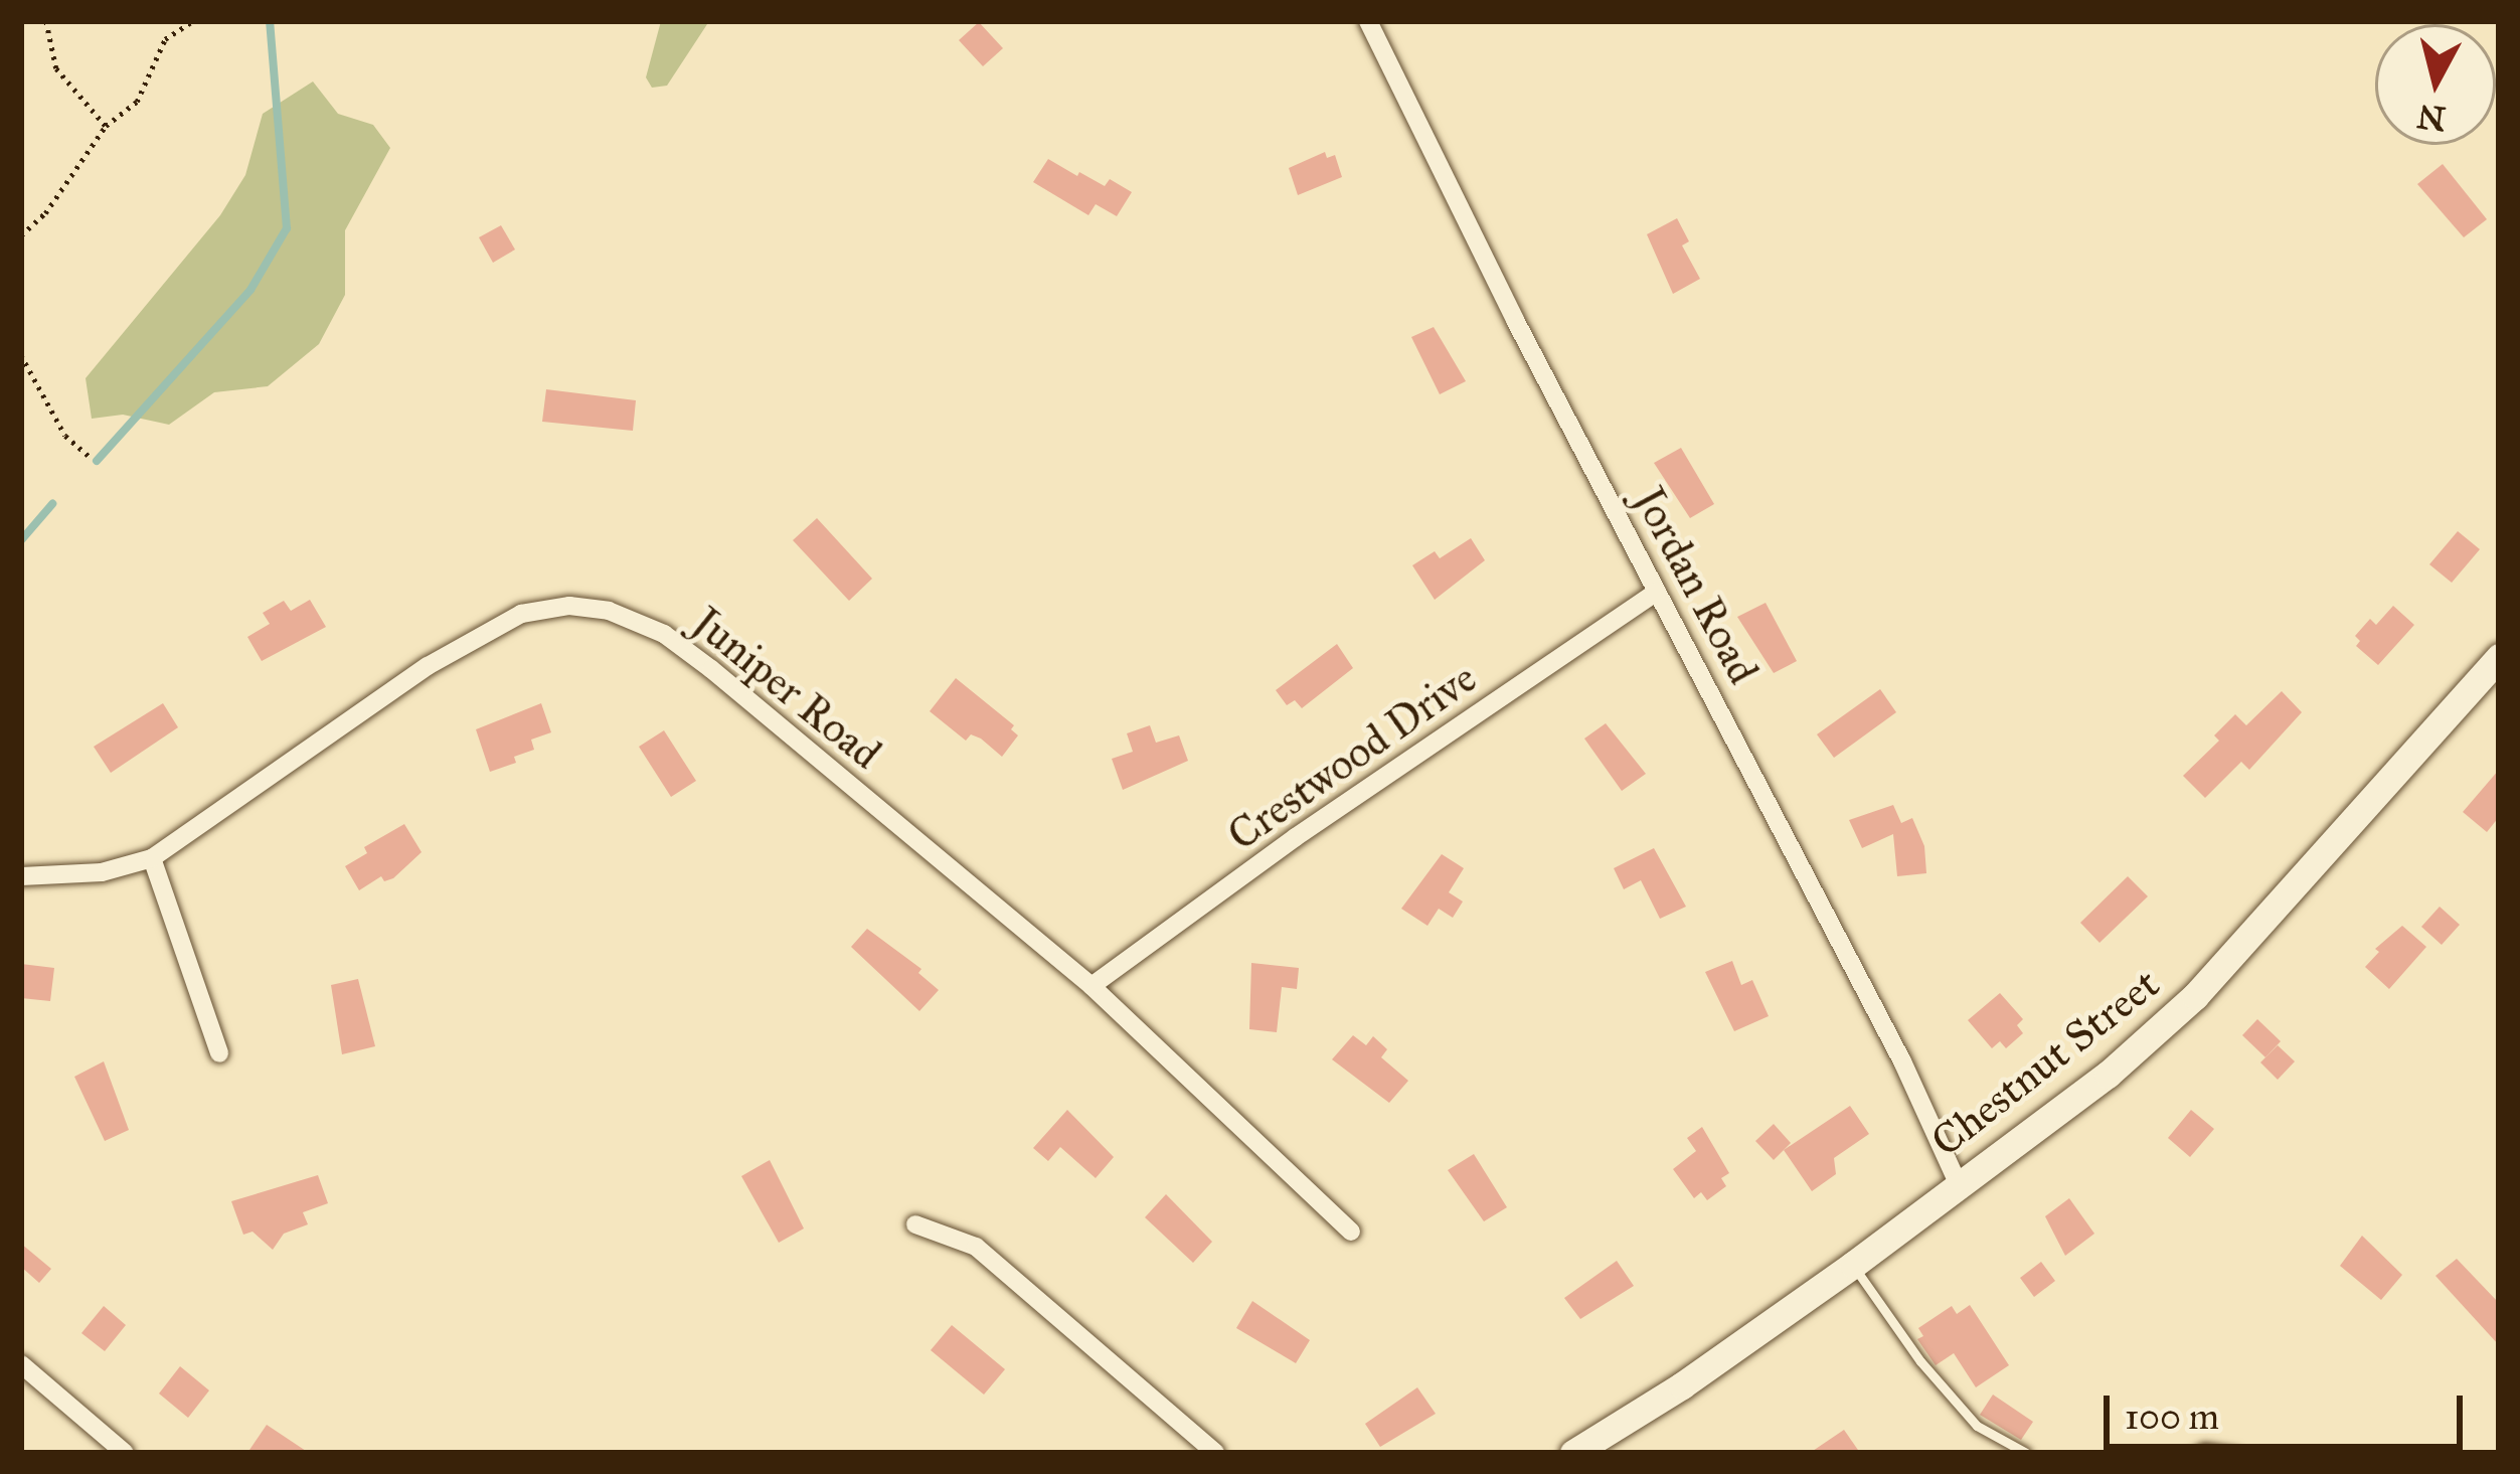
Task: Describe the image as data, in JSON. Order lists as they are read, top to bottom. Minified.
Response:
{"streets":{"main road":["Chestnut Street"],"street":["Jordan Road","Juniper Road","Crestwood Drive"]},"crossings":[["Jordan Road","Crestwood Drive"],["Jordan Road","Chestnut Street"],["Juniper Road","Crestwood Drive"]],"scale_bar":"100 m","north":"bottom"}
